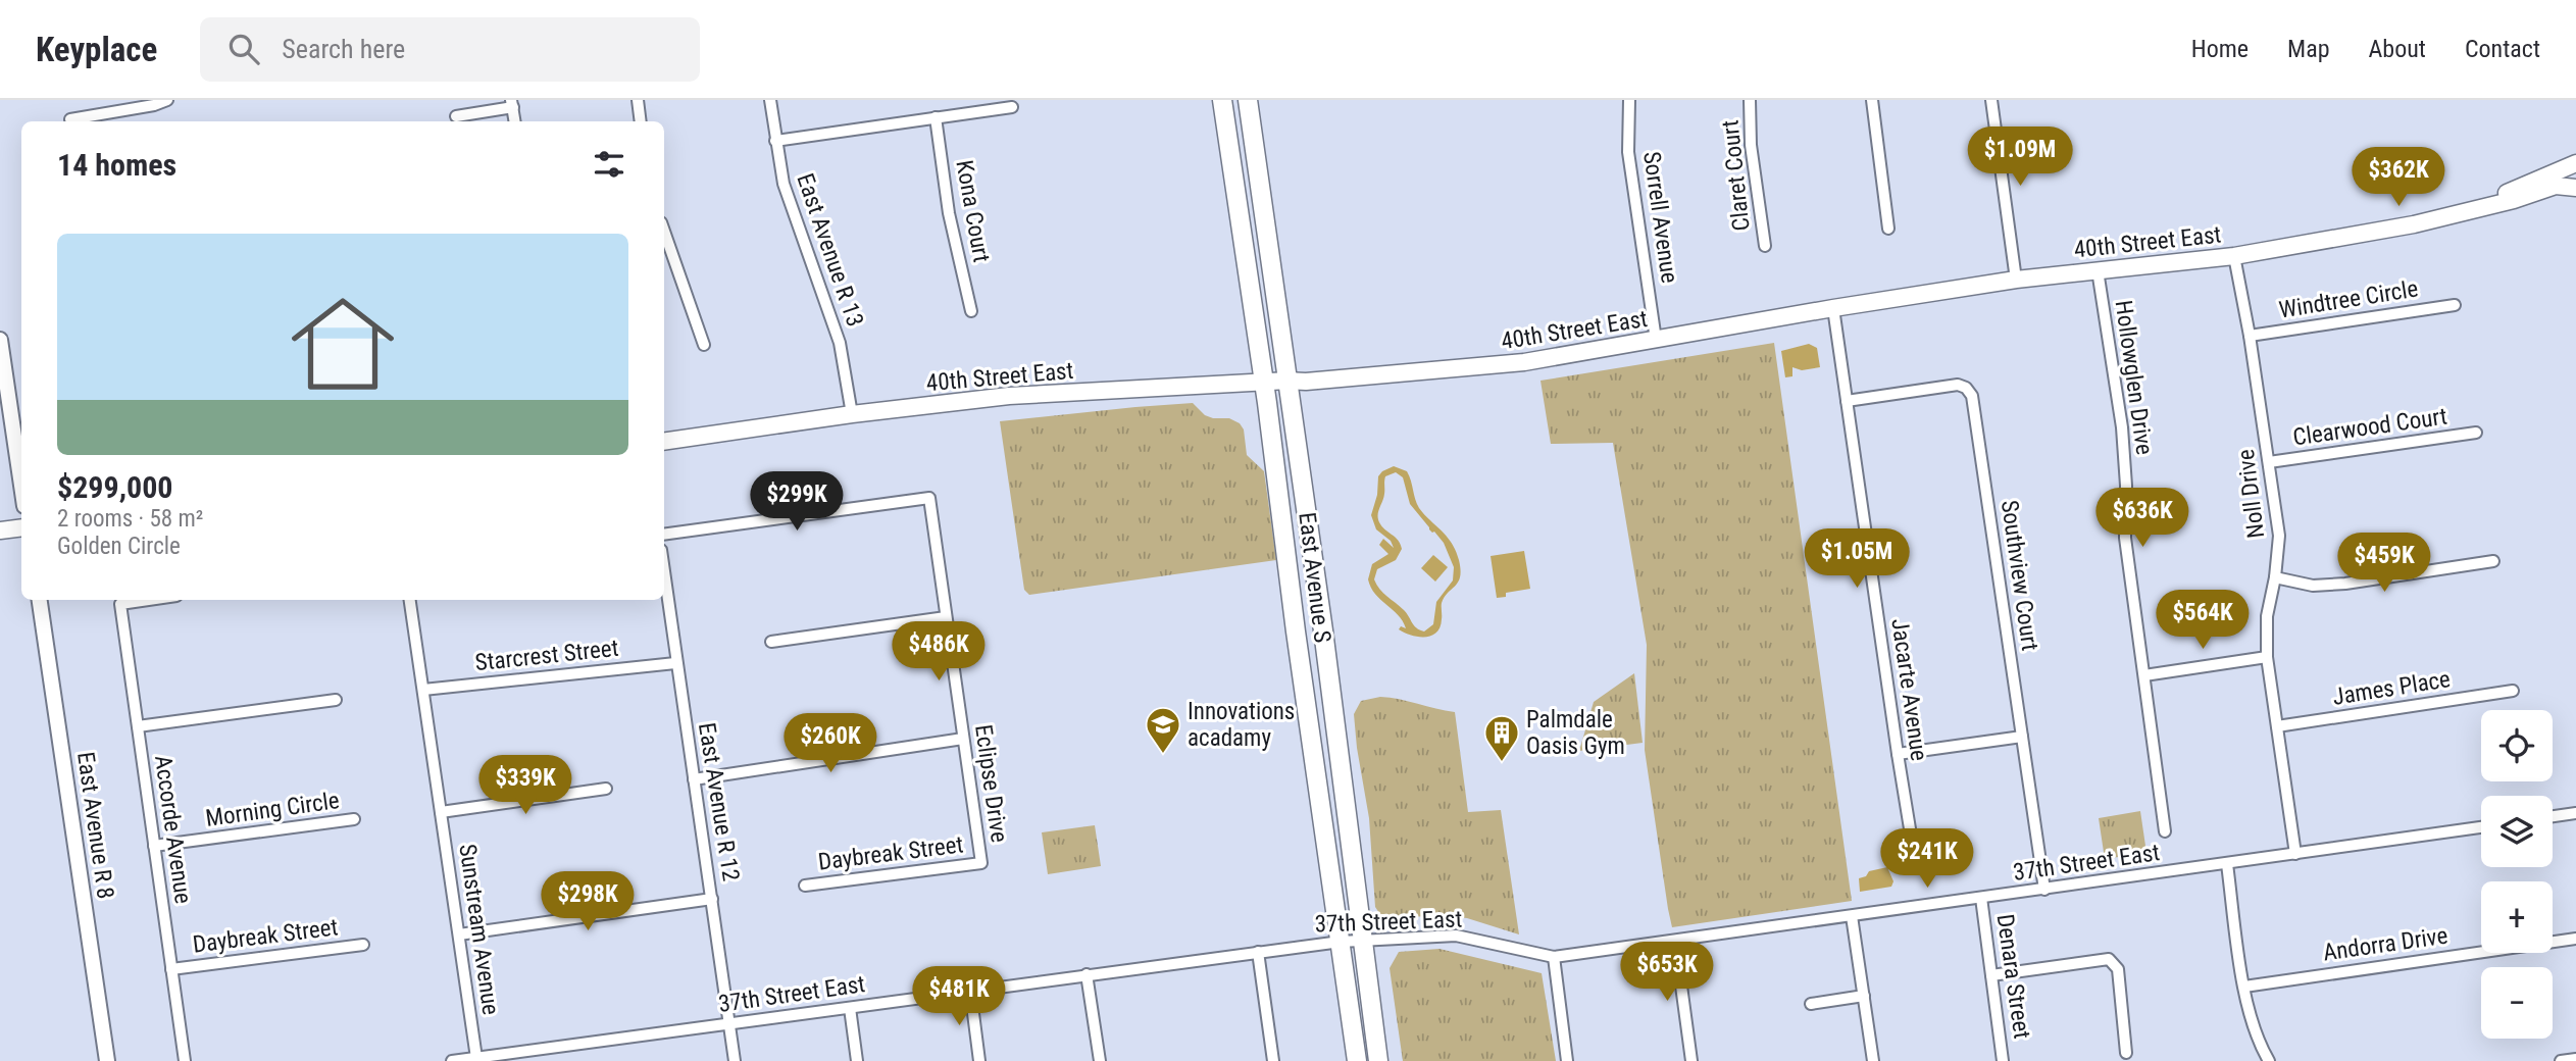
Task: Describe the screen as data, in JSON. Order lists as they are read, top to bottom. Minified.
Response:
{"streets":{"main road":["40th Street East","East Avenue S"],"street":["Claret Court","Kona Court","Sorrell Avenue","East Avenue R 13","Windtree Circle","Hollowglen Drive","Clearwood Court","Noll Drive","Southview Court","Starcrest Street","James Place","Jacarte Avenue","Eclipse Drive","East Avenue R 12","Morning Circle","East Avenue R 8","Accorde Avenue","Daybreak Street","37th Street East","Sunstream Avenue","Andorra Drive","Denara Street"]},"crossings":[["Sorrell Avenue","40th Street East"],["40th Street East","East Avenue R 13"],["40th Street East","Hollowglen Drive"],["40th Street East","Noll Drive"],["40th Street East","East Avenue S"],["40th Street East","Jacarte Avenue"],["Windtree Circle","Noll Drive"],["Clearwood Court","Noll Drive"],["Noll Drive","James Place"],["Noll Drive","37th Street East"],["Southview Court","Jacarte Avenue"],["Southview Court","37th Street East"],["East Avenue S","37th Street East"],["Starcrest Street","East Avenue R 12"],["Starcrest Street","Sunstream Avenue"],["Eclipse Drive","Daybreak Street"],["East Avenue R 12","37th Street East"],["Morning Circle","Accorde Avenue"],["Accorde Avenue","Daybreak Street"],["37th Street East","Sunstream Avenue"],["37th Street East","Denara Street"]],"places":{"school or university":["Innovations acadamy"],"building":["Palmdale Oasis Gym"]},"page":{"header":"Keyplace","search":"Search here","nav":["Home","Map","About","Contact"],"heading":"14 homes","price":["$1.09M","$362K","$299K","$636K","$1.05M","$459K","$564K","$486K","$260K","$339K","$241K","$298K","$653K","$481K"],"list":[{"name":"$299,000","note":"2 rooms · 58 m² · Golden Circle"}],"map_buttons":["+","−"]}}
